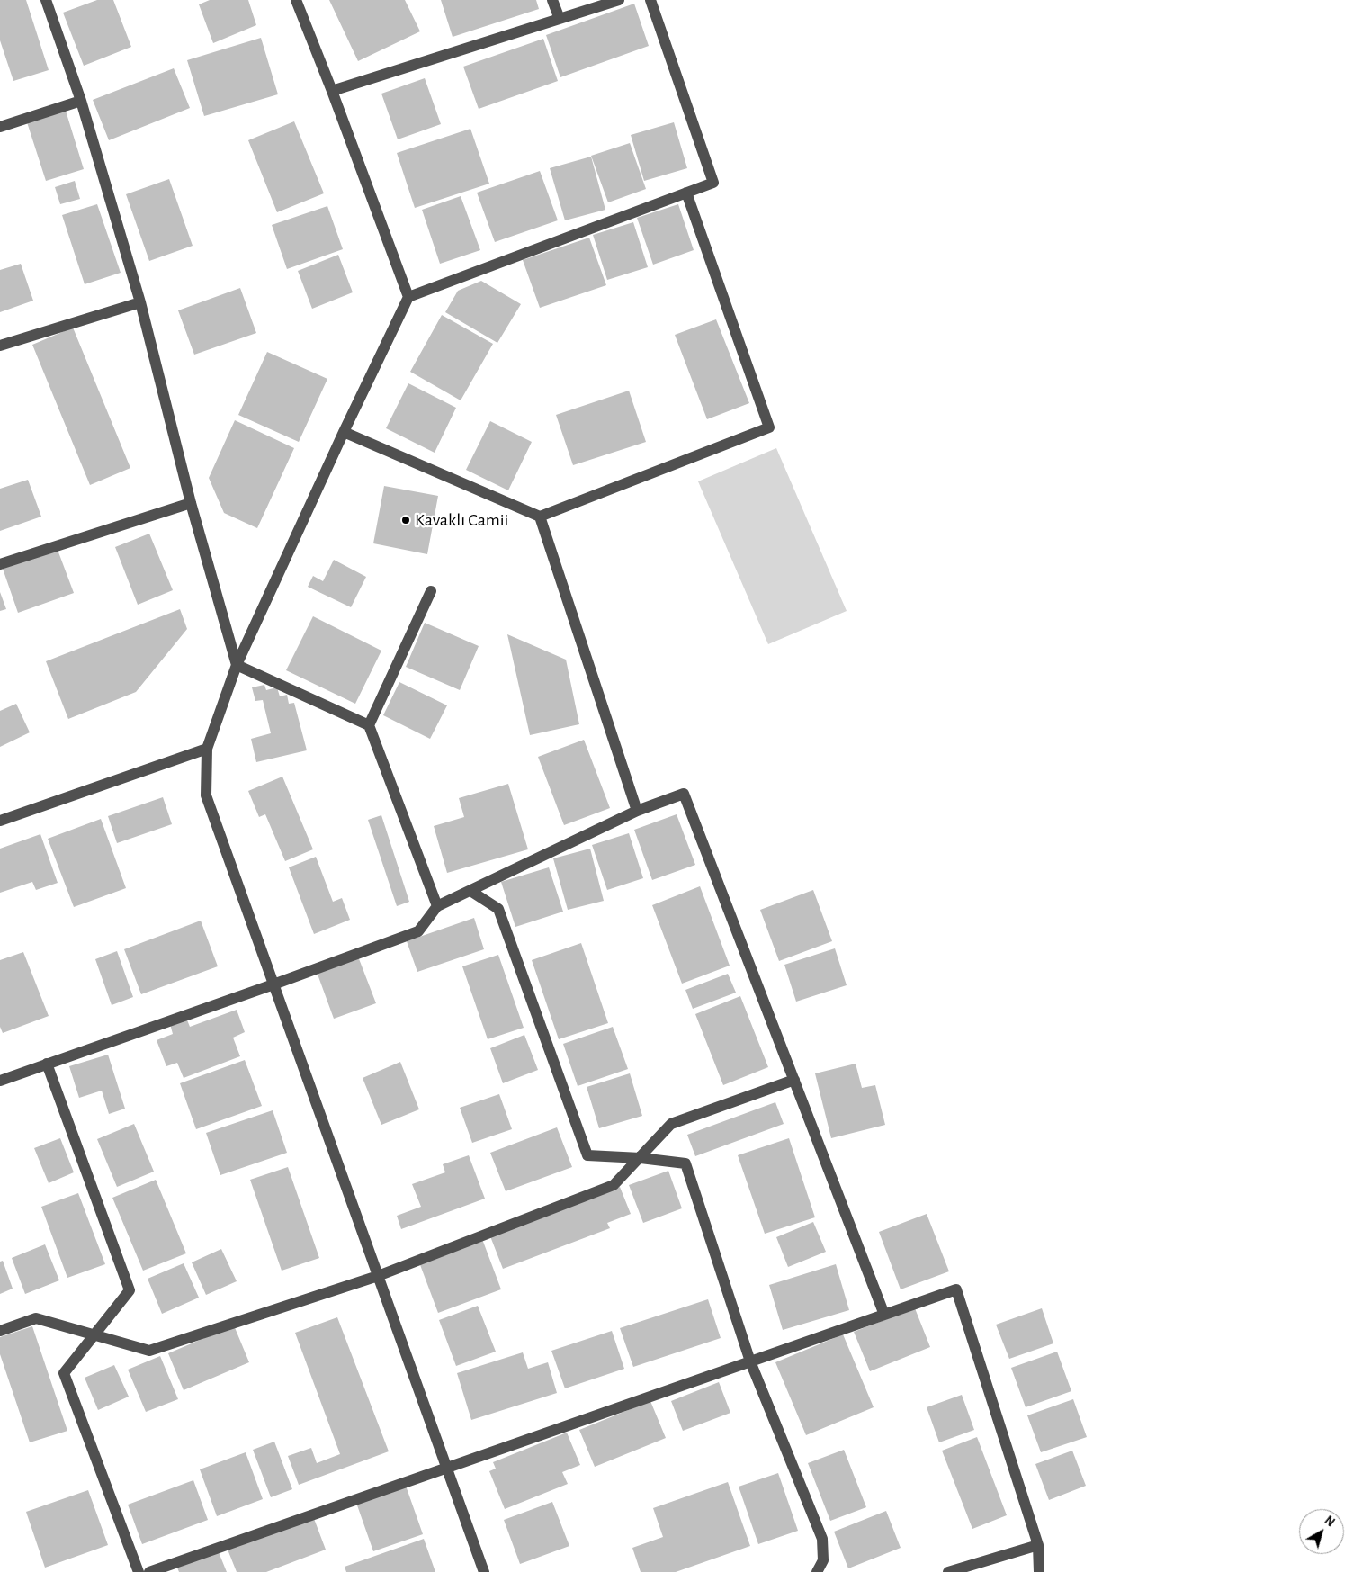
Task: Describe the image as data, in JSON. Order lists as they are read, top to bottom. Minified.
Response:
{"places":["Kavaklı Camii"],"north":"top right"}
